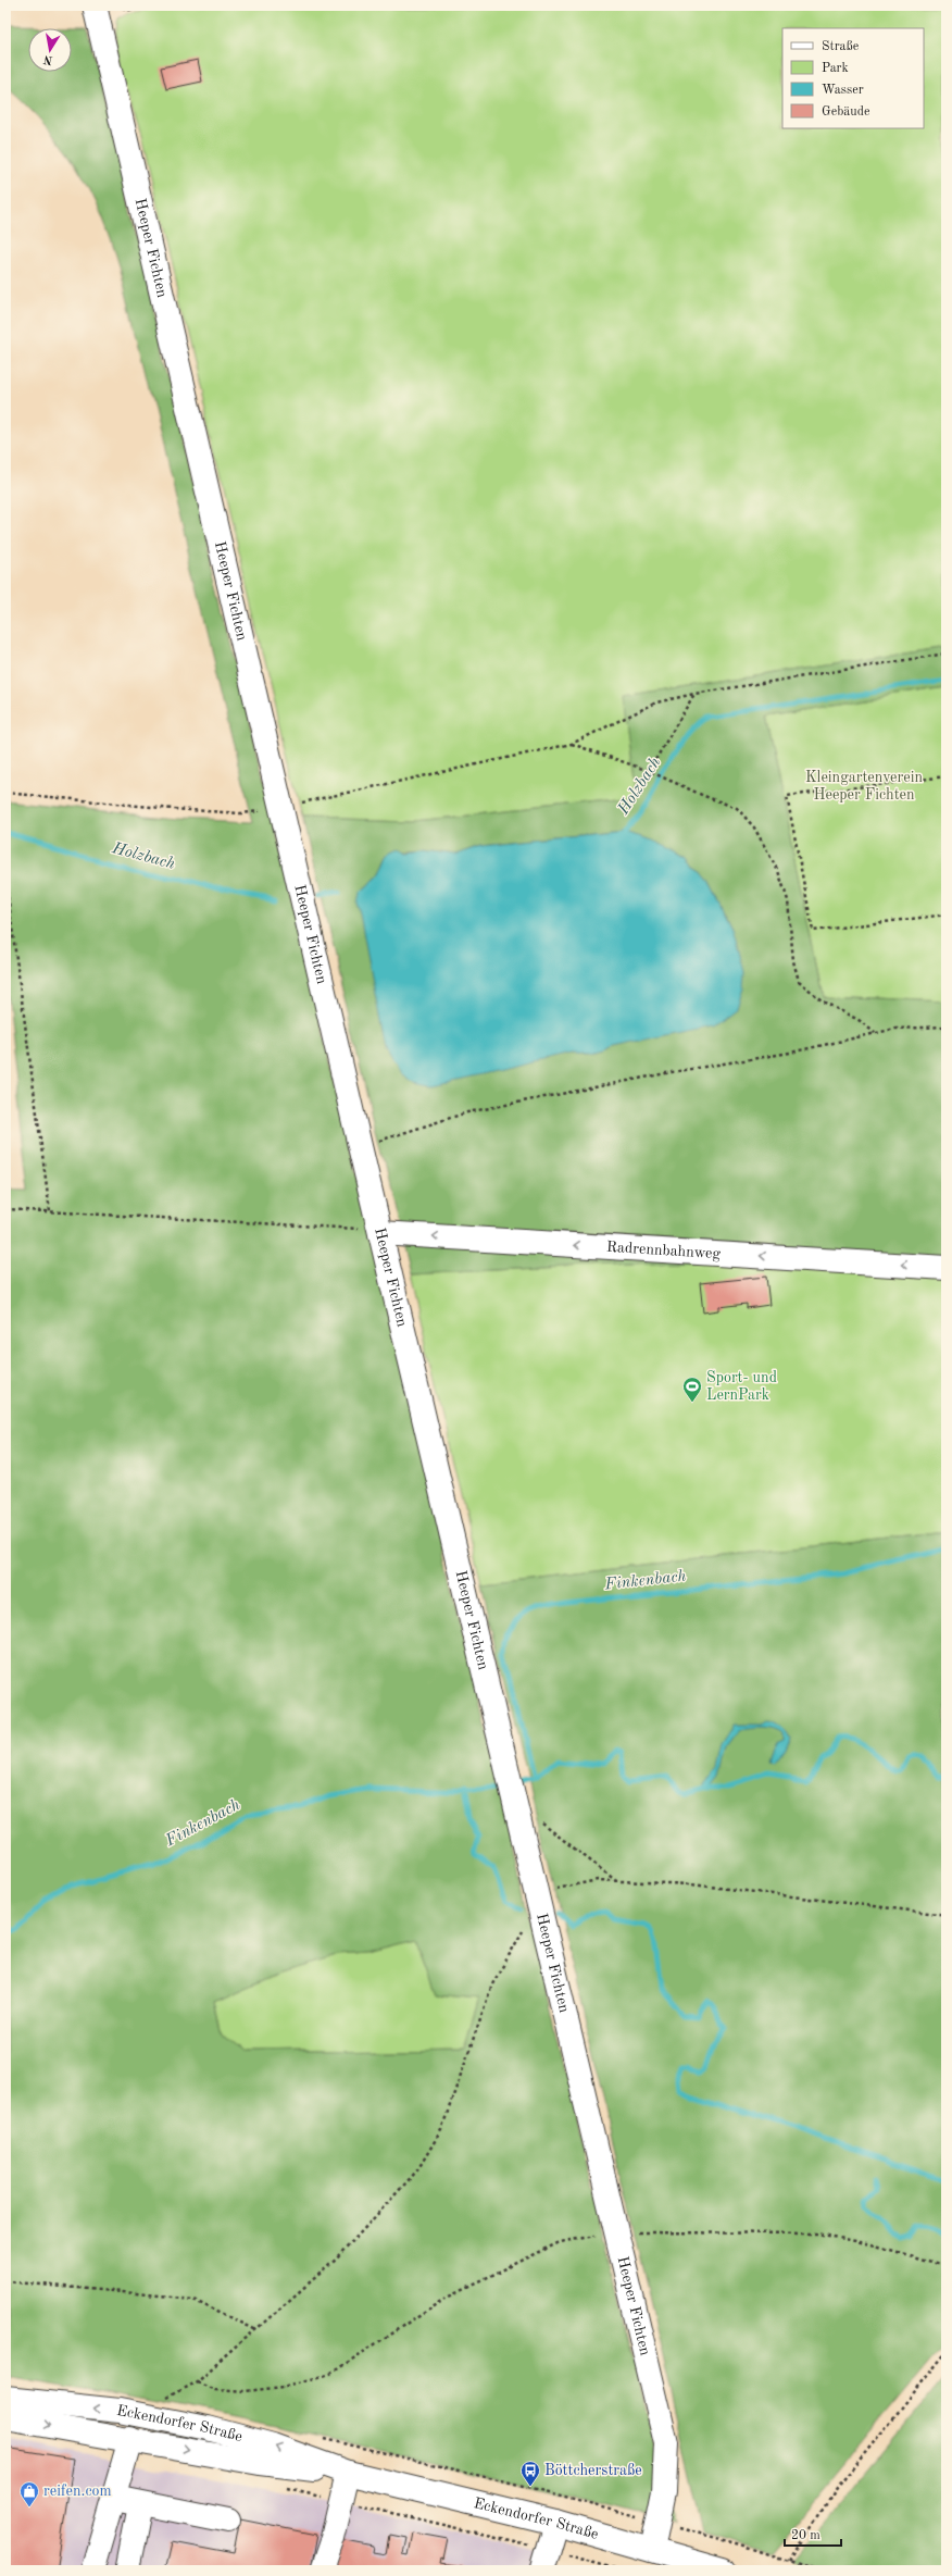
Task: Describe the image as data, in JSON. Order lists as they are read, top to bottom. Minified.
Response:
{"streets":{"street":["Heeper Fichten","Radrennbahnweg","Eckendorfer Straße"]},"crossings":[["Heeper Fichten","Radrennbahnweg"],["Heeper Fichten","Eckendorfer Straße"]],"one_way":["Radrennbahnweg"],"water":["Holzbach","Finkenbach"],"parks":["Kleingartenverein Heeper Fichten"],"places":{"sports":["Sport- und LernPark"],"bus stop":["Böttcherstraße"],"shop":["reifen.com"]},"legend":["Straße","Park","Wasser","Gebäude"],"scale_bar":"20 m","north":"bottom"}
